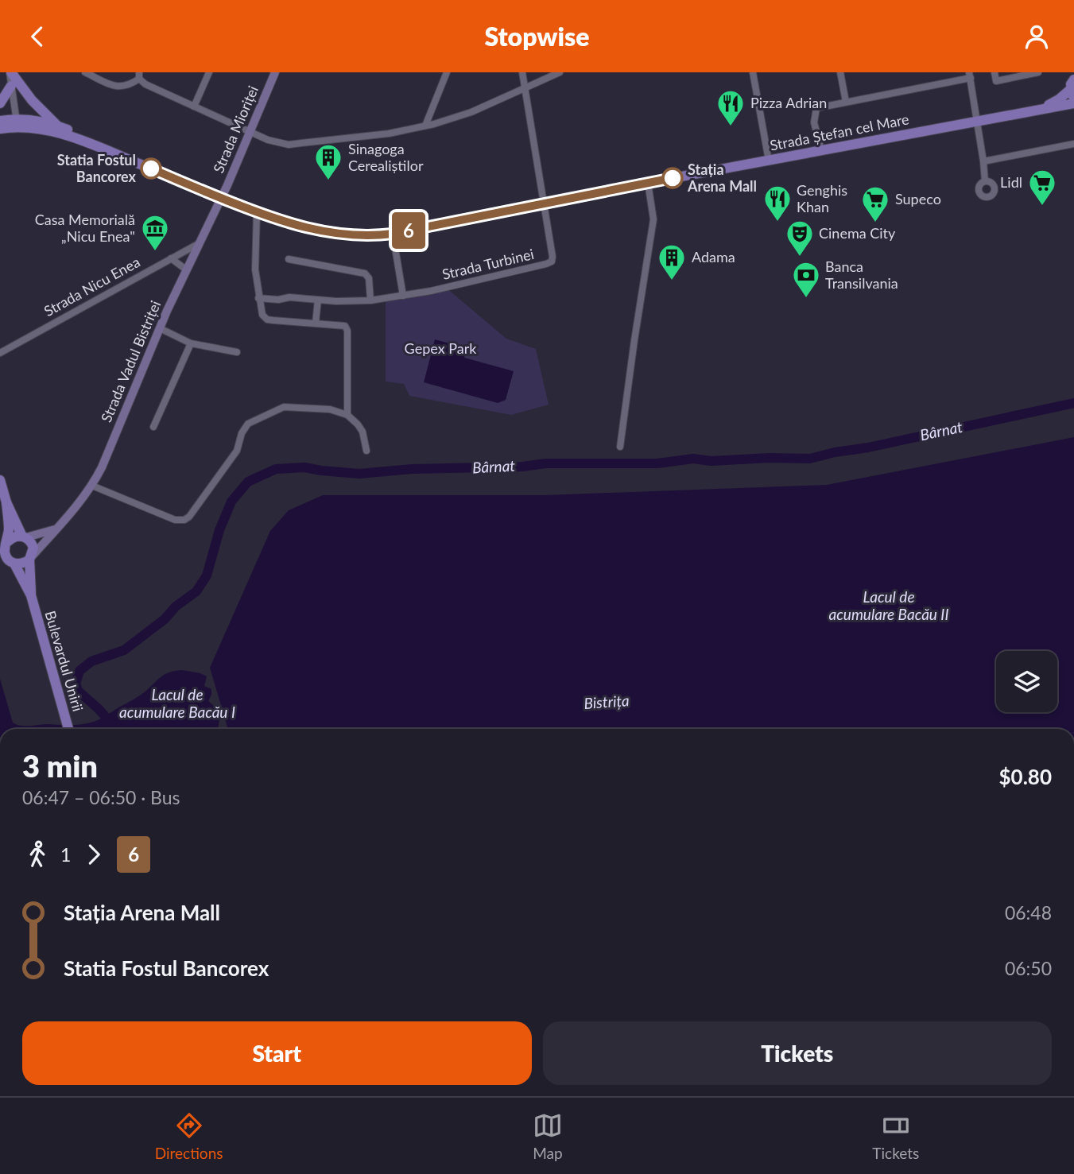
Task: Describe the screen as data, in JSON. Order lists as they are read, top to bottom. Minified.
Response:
{"streets":{"main road":["Strada Mioriței","Strada Ștefan cel Mare","Strada Vadul Bistriței","Bulevardul Unirii"],"street":["Strada Turbinei","Strada Nicu Enea"]},"crossings":[["Strada Mioriței","Strada Ștefan cel Mare"],["Strada Mioriței","Strada Vadul Bistriței"],["Strada Ștefan cel Mare","Strada Turbinei"],["Strada Ștefan cel Mare","Strada Vadul Bistriței"],["Strada Nicu Enea","Strada Vadul Bistriței"],["Strada Vadul Bistriței","Bulevardul Unirii"]],"water":["Bârnat","Lacul de acumulare Bacău II","Lacul de acumulare Bacău I","Bistrița"],"parks":["Gepex Park"],"places":{"restaurant":["Pizza Adrian","Genghis Khan"],"other":["Statia Fostul Bancorex","Stația Arena Mall"],"building":["Sinagoga Cerealiștilor","Adama"],"supermarket":["Lidl","Supeco"],"museum":["Casa Memorială „Nicu Enea\""],"theatre":["Cinema City"],"bank":["Banca Transilvania"]},"lines":["bus line 6"],"page":{"header":"Stopwise","on_map":"6","heading":["3 min","06:47 – 06:50 · Bus","$0.80"],"legs":["1","6"],"list":[{"name":"Stația Arena Mall","value":"06:48"},{"name":"Statia Fostul Bancorex","value":"06:50"}],"buttons":["Start","Tickets"],"tabs":["Directions","Map","Tickets"]}}
